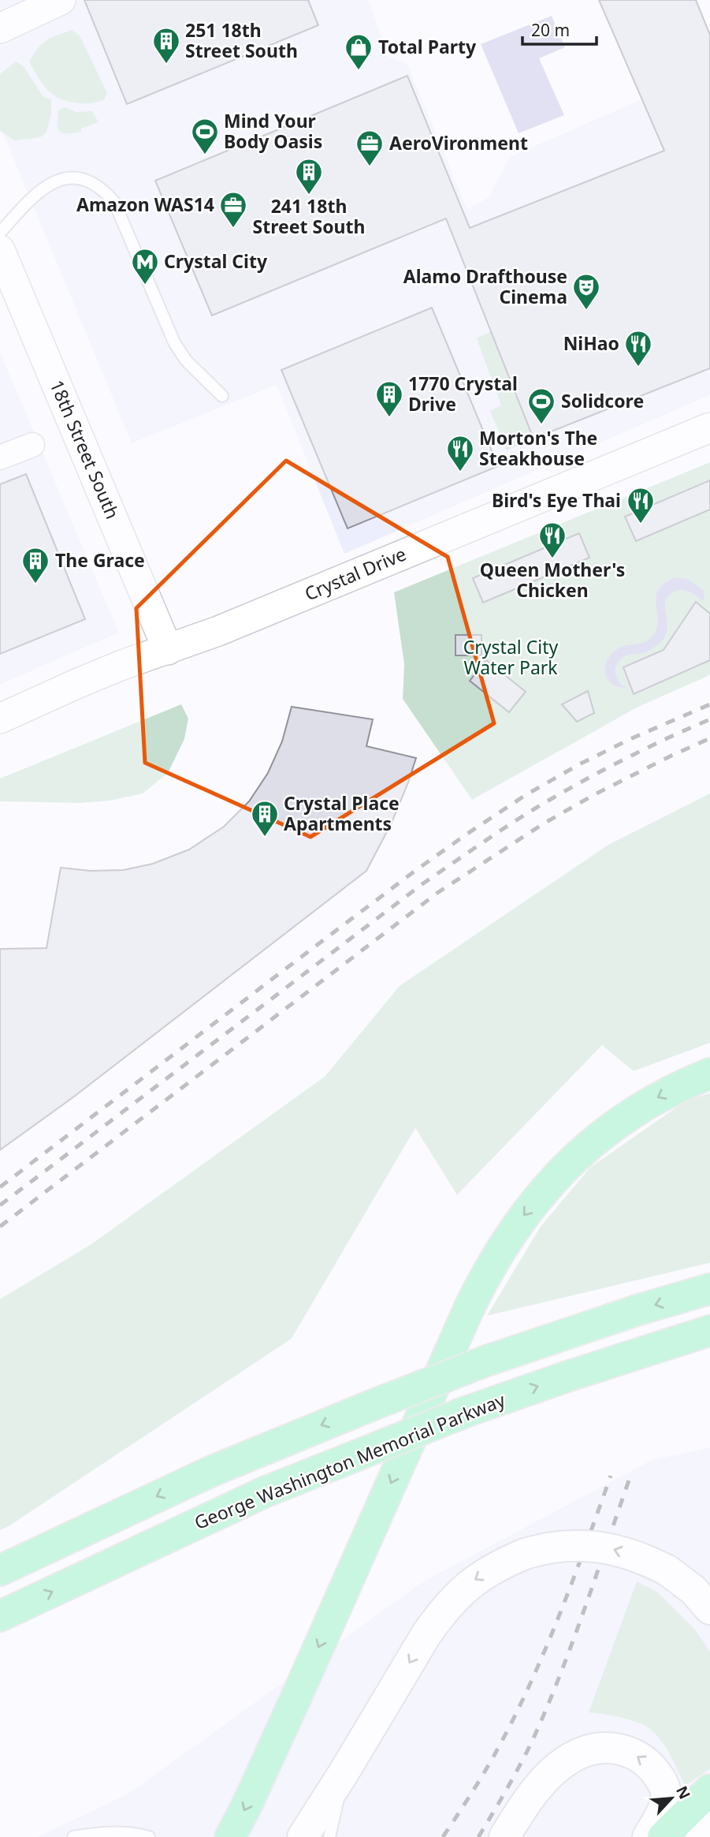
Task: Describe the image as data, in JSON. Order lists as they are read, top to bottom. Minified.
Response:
{"streets":{"highway":["George Washington Memorial Parkway"],"street":["18th Street South","Crystal Drive"]},"crossings":[["18th Street South","Crystal Drive"]],"parks":["Crystal City Water Park"],"places":{"building":["251 18th Street South","241 18th Street South","1770 Crystal Drive","The Grace","Crystal Place Apartments"],"shop":["Total Party"],"sports":["Mind Your Body Oasis","Solidcore"],"office":["AeroVironment","Amazon WAS14"],"metro station":["Crystal City"],"theatre":["Alamo Drafthouse Cinema"],"restaurant":["NiHao","Morton's The Steakhouse","Bird's Eye Thai","Queen Mother's Chicken"]},"scale_bar":"20 m","north":"top right"}
